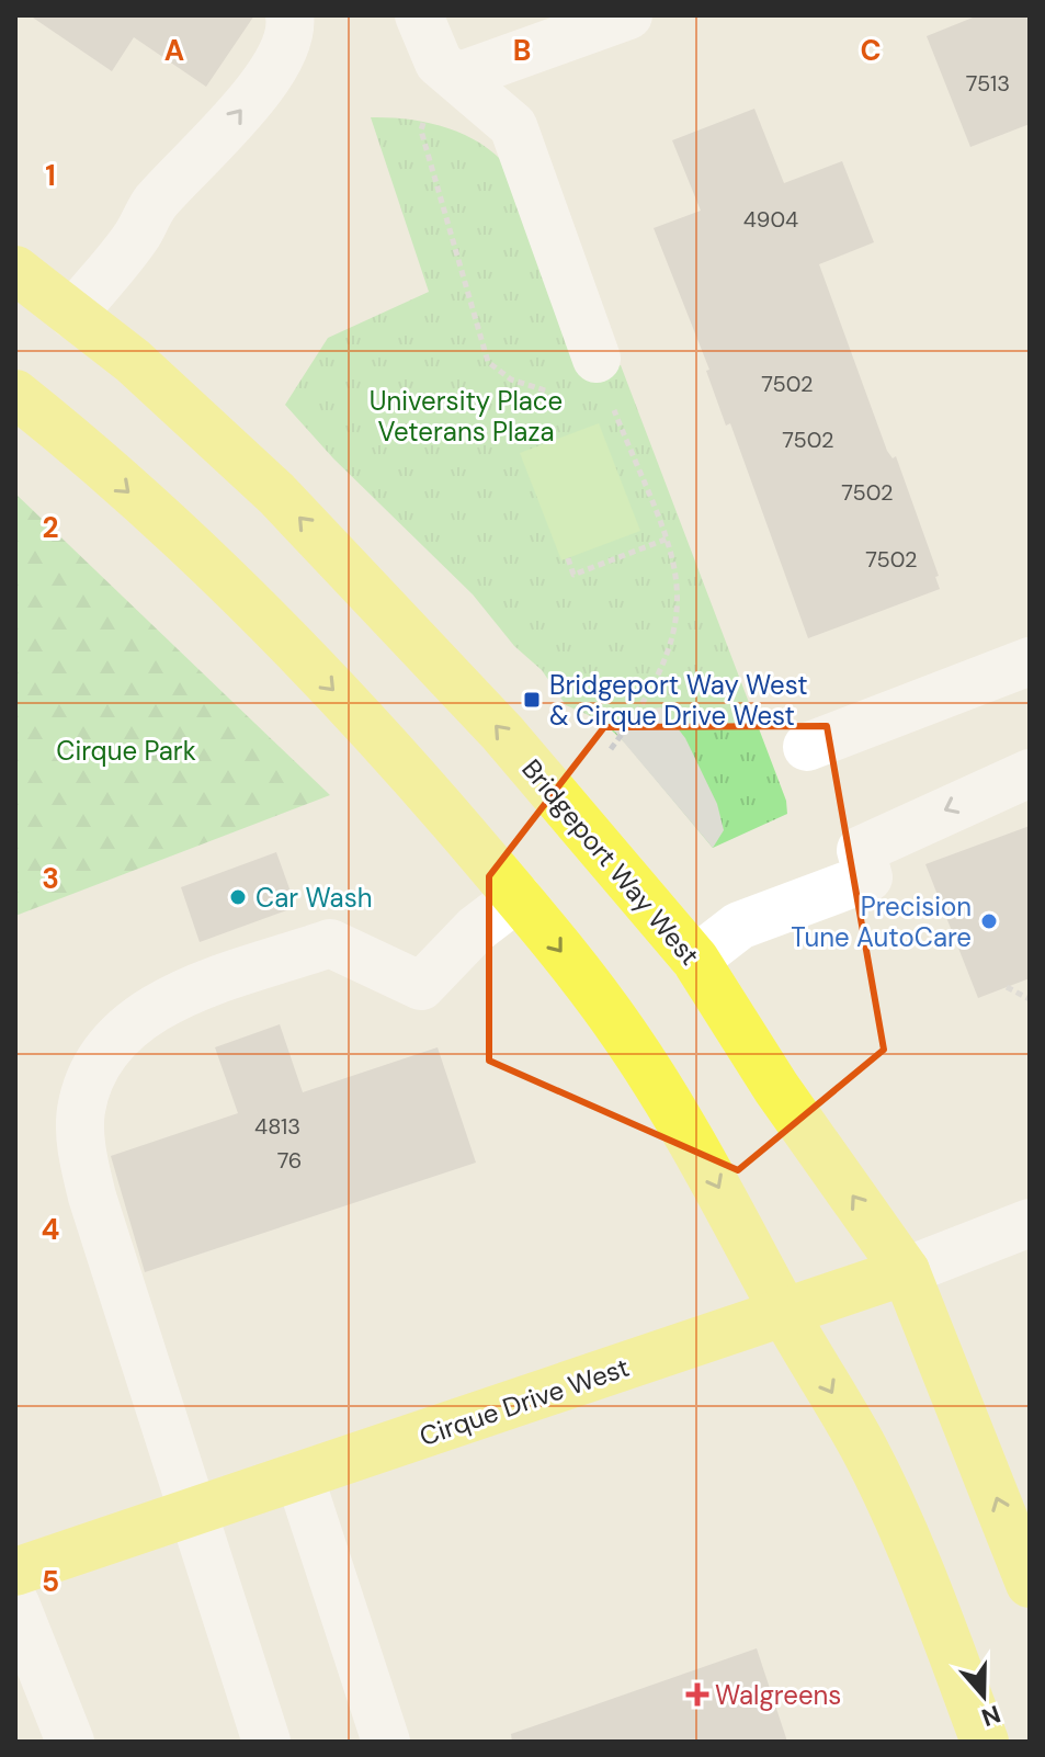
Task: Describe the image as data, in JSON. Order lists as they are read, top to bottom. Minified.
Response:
{"streets":{"main road":["Bridgeport Way West","Cirque Drive West"]},"crossings":[["Bridgeport Way West","Cirque Drive West"]],"parks":["University Place Veterans Plaza","Cirque Park"],"places":{"transit":["Bridgeport Way West & Cirque Drive West"],"other":["Car Wash","Precision Tune AutoCare"],"health":["Walgreens"]},"house_numbers":["7513","4904","7502","7502","7502","7502","4813","76"],"north":"bottom","grid":{"columns":["A","B","C"],"rows":["1","2","3","4","5"]}}
